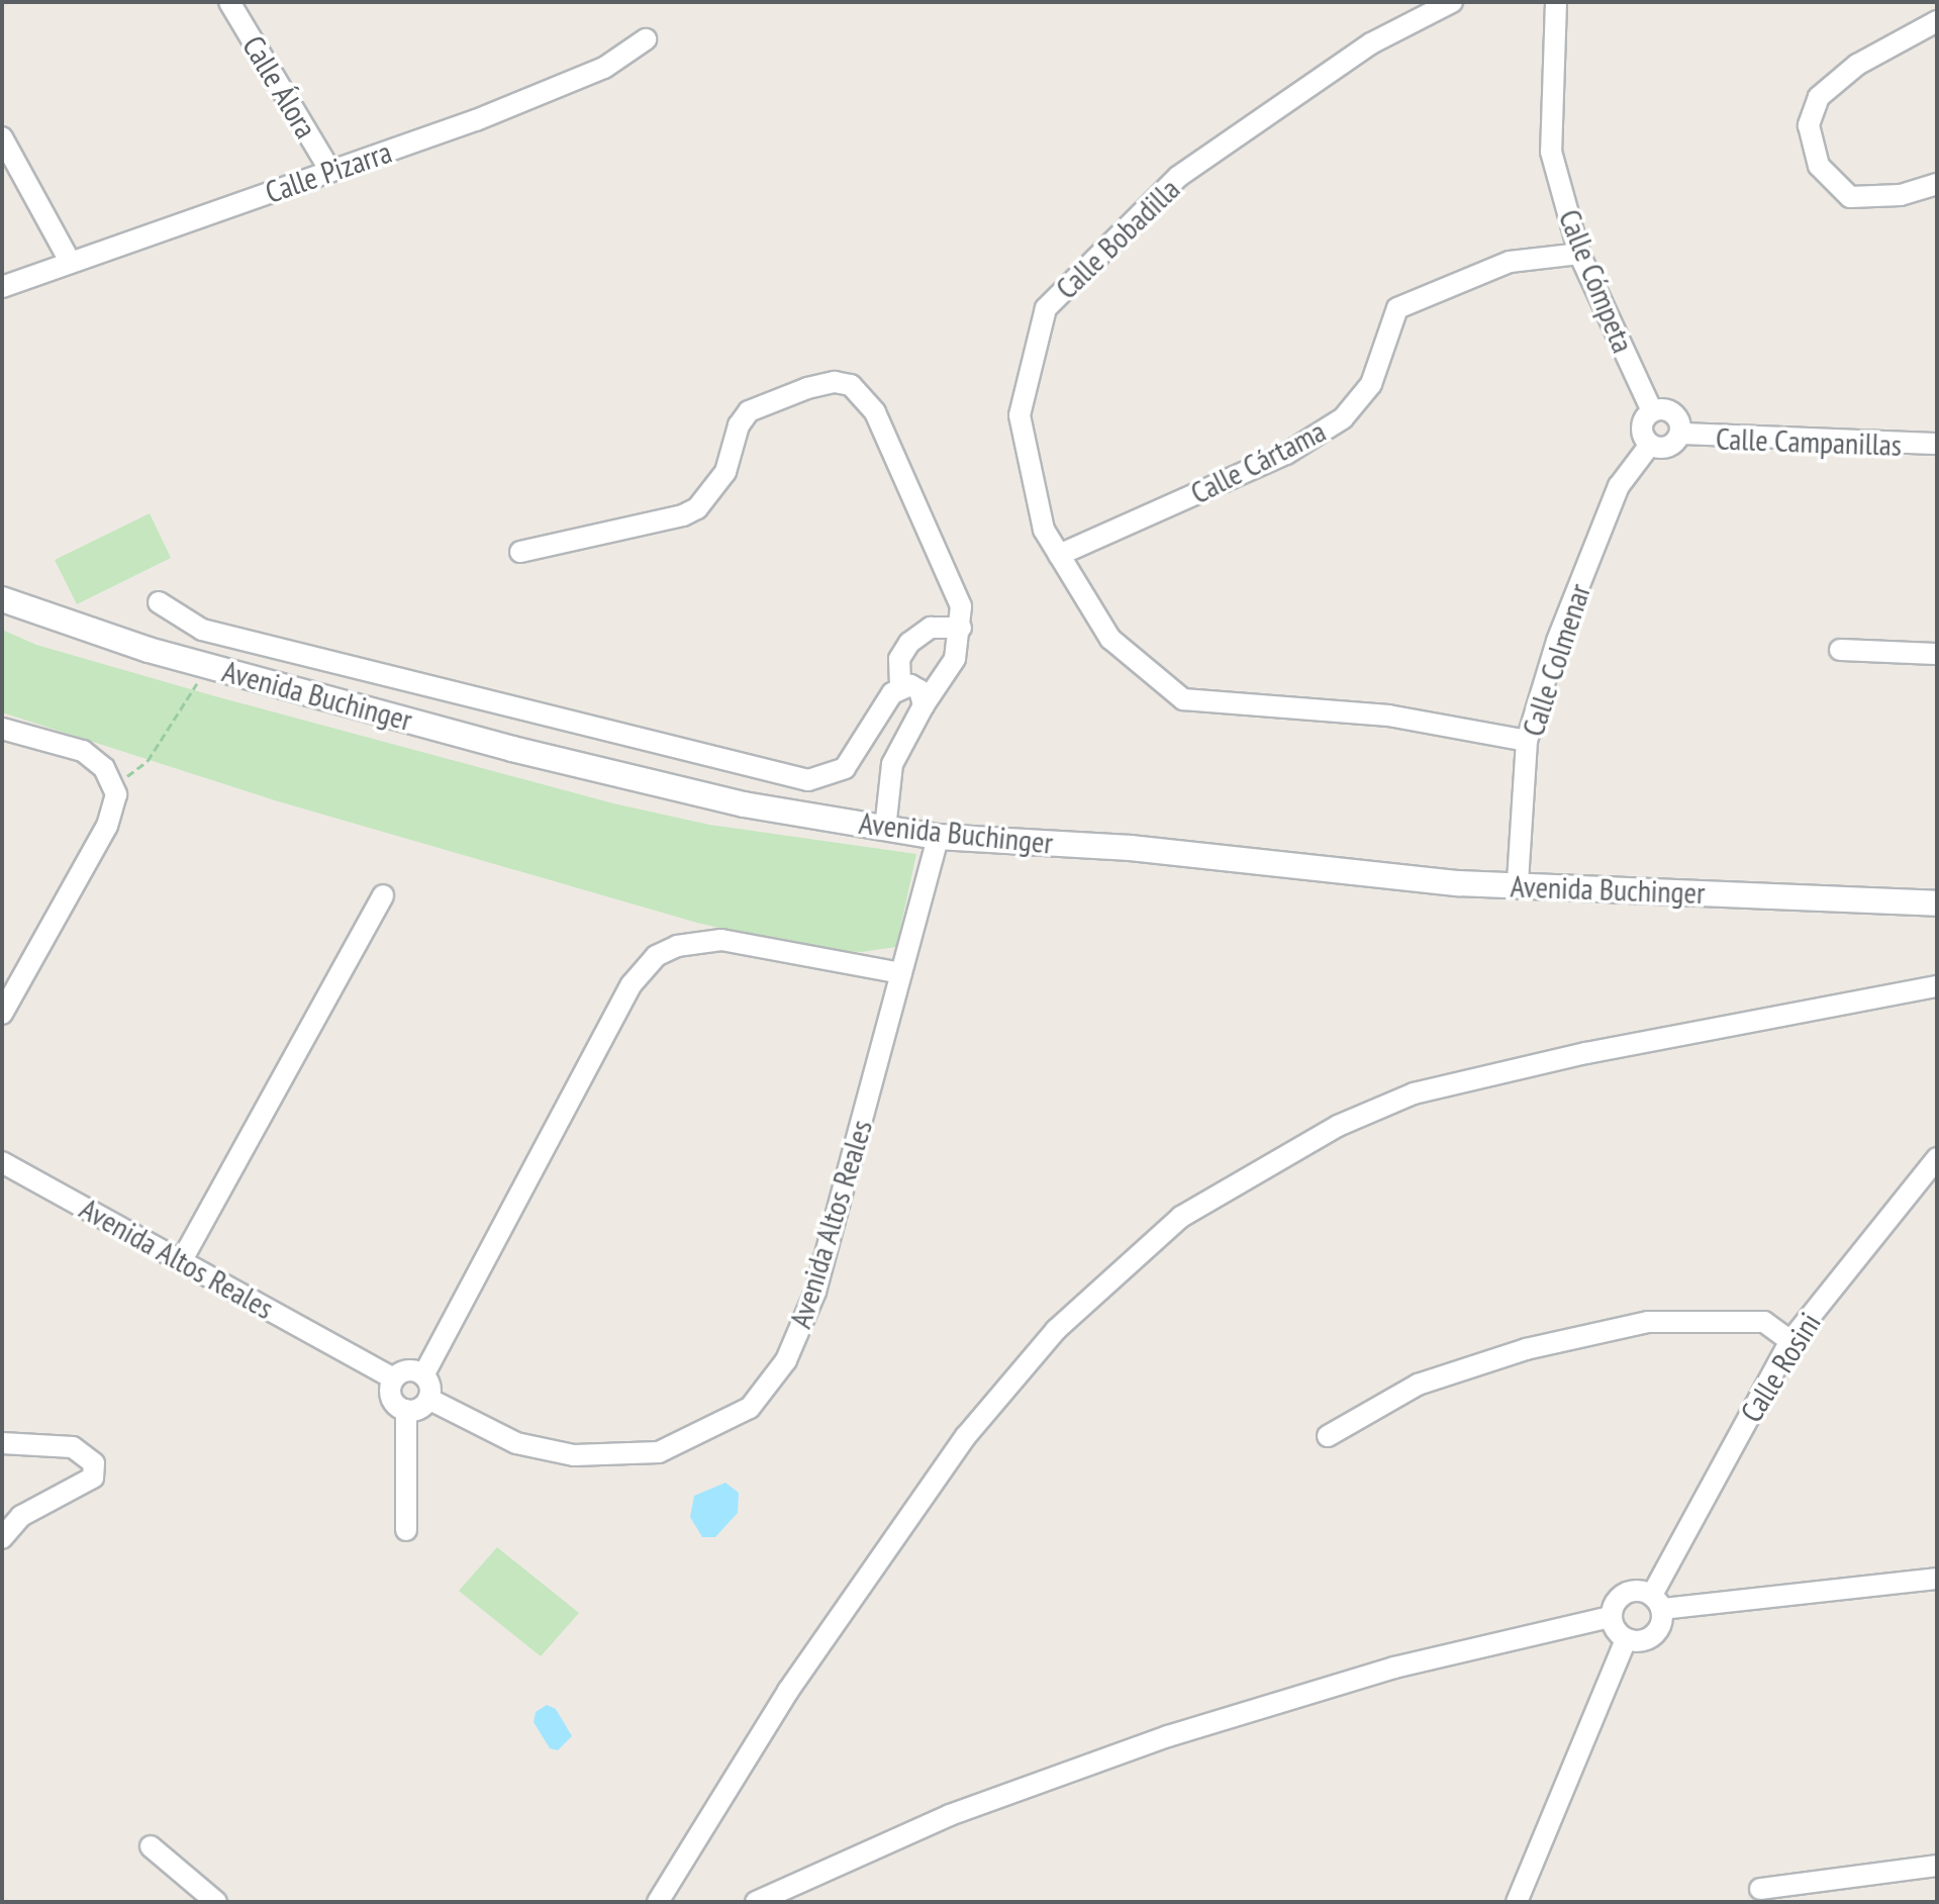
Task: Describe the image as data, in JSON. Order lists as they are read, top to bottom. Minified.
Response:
{"streets":{"street":["Calle Álora","Calle Pizarra","Calle Bobadilla","Calle Cómpeta","Calle Campanillas","Calle Cártama","Calle Colmenar","Avenida Buchinger","Avenida Altos Reales","Calle Rosini"]},"crossings":[["Calle Álora","Calle Pizarra"],["Calle Bobadilla","Calle Cártama"],["Calle Bobadilla","Calle Colmenar"],["Calle Cómpeta","Calle Campanillas"],["Calle Cómpeta","Calle Cártama"],["Calle Cómpeta","Calle Colmenar"],["Calle Campanillas","Calle Colmenar"],["Calle Colmenar","Avenida Buchinger"],["Avenida Buchinger","Avenida Altos Reales"]]}
